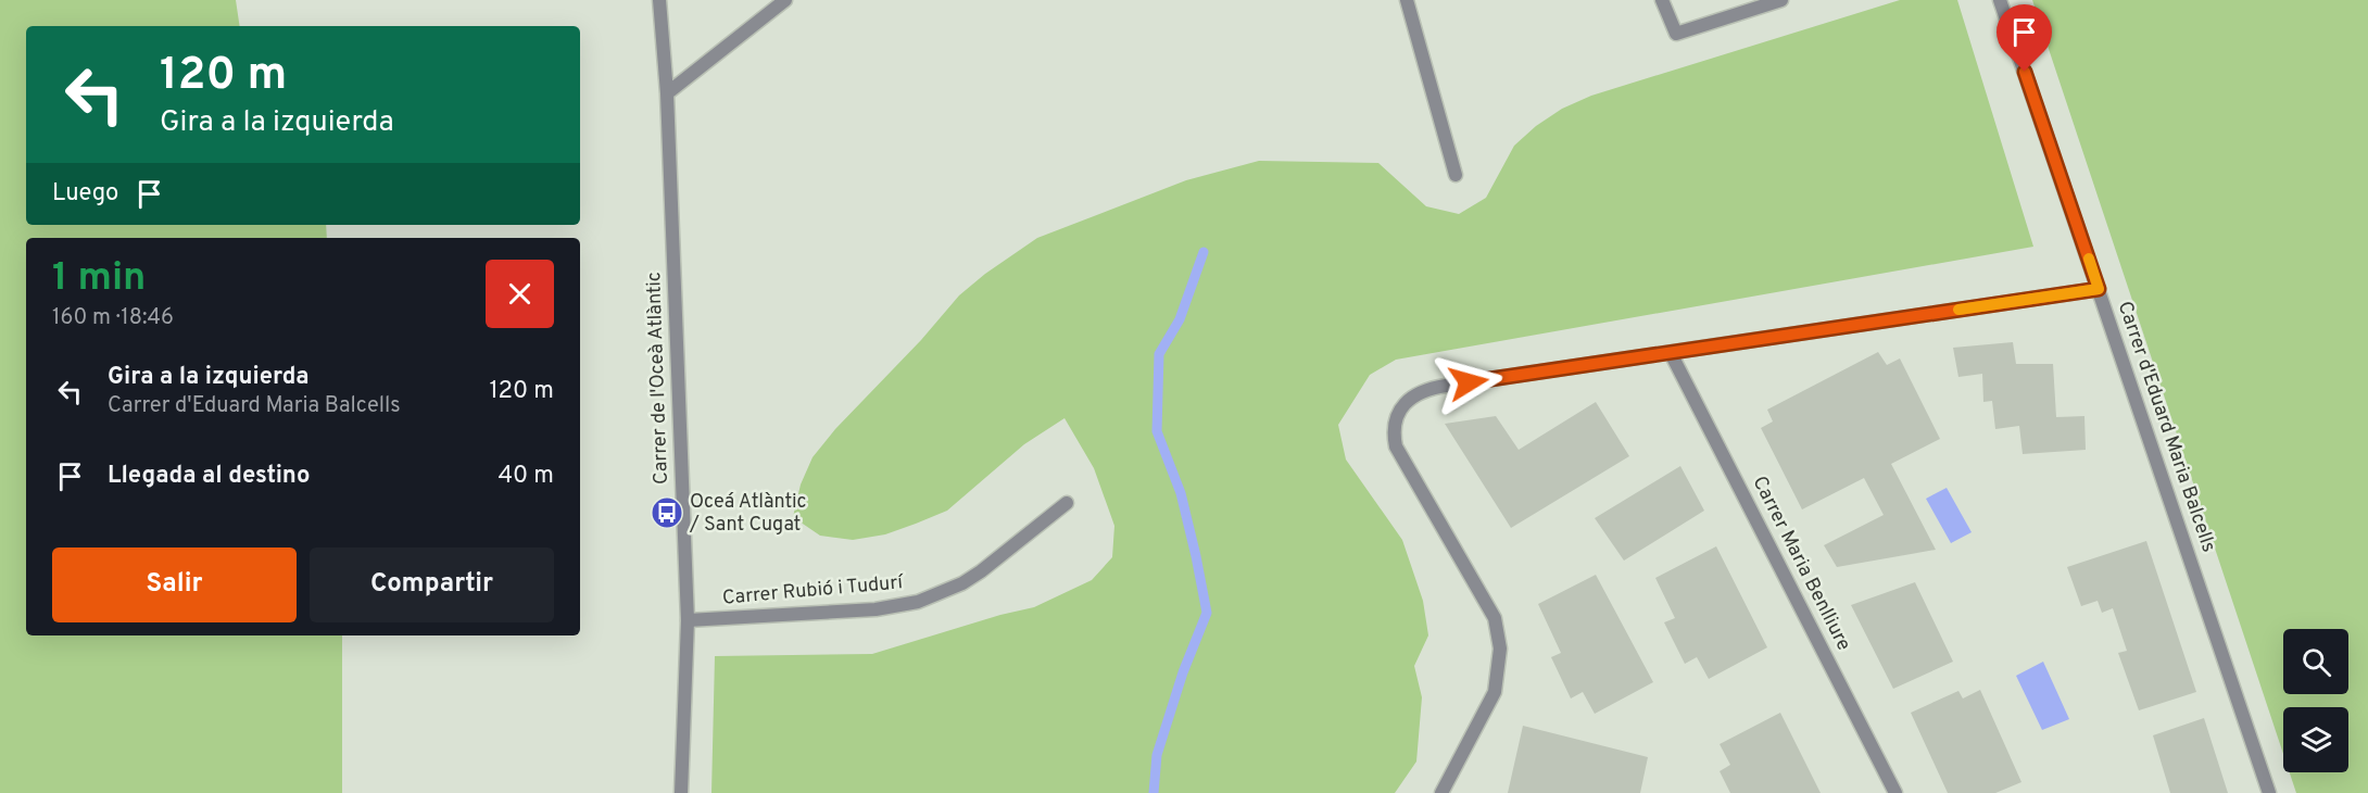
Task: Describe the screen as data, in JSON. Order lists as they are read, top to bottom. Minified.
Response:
{"streets":{"street":["Carrer de l'Oceà Atlàntic","Carrer d'Eduard Maria Balcells","Carrer Maria Benlliure","Carrer Rubió i Tudurí"]},"crossings":[["Carrer de l'Oceà Atlàntic","Carrer Rubió i Tudurí"]],"places":{"bus stop":["Oceá Atlàntic / Sant Cugat"]},"page":{"turn":["120 m","Gira a la izquierda"],"then":"Luego","heading":["1 min","160 m · 18:46"],"list":[{"name":"Gira a la izquierda","note":"Carrer d'Eduard Maria Balcells","value":"120 m"},{"name":"Llegada al destino","value":"40 m"}],"buttons":["Salir","Compartir"]}}
